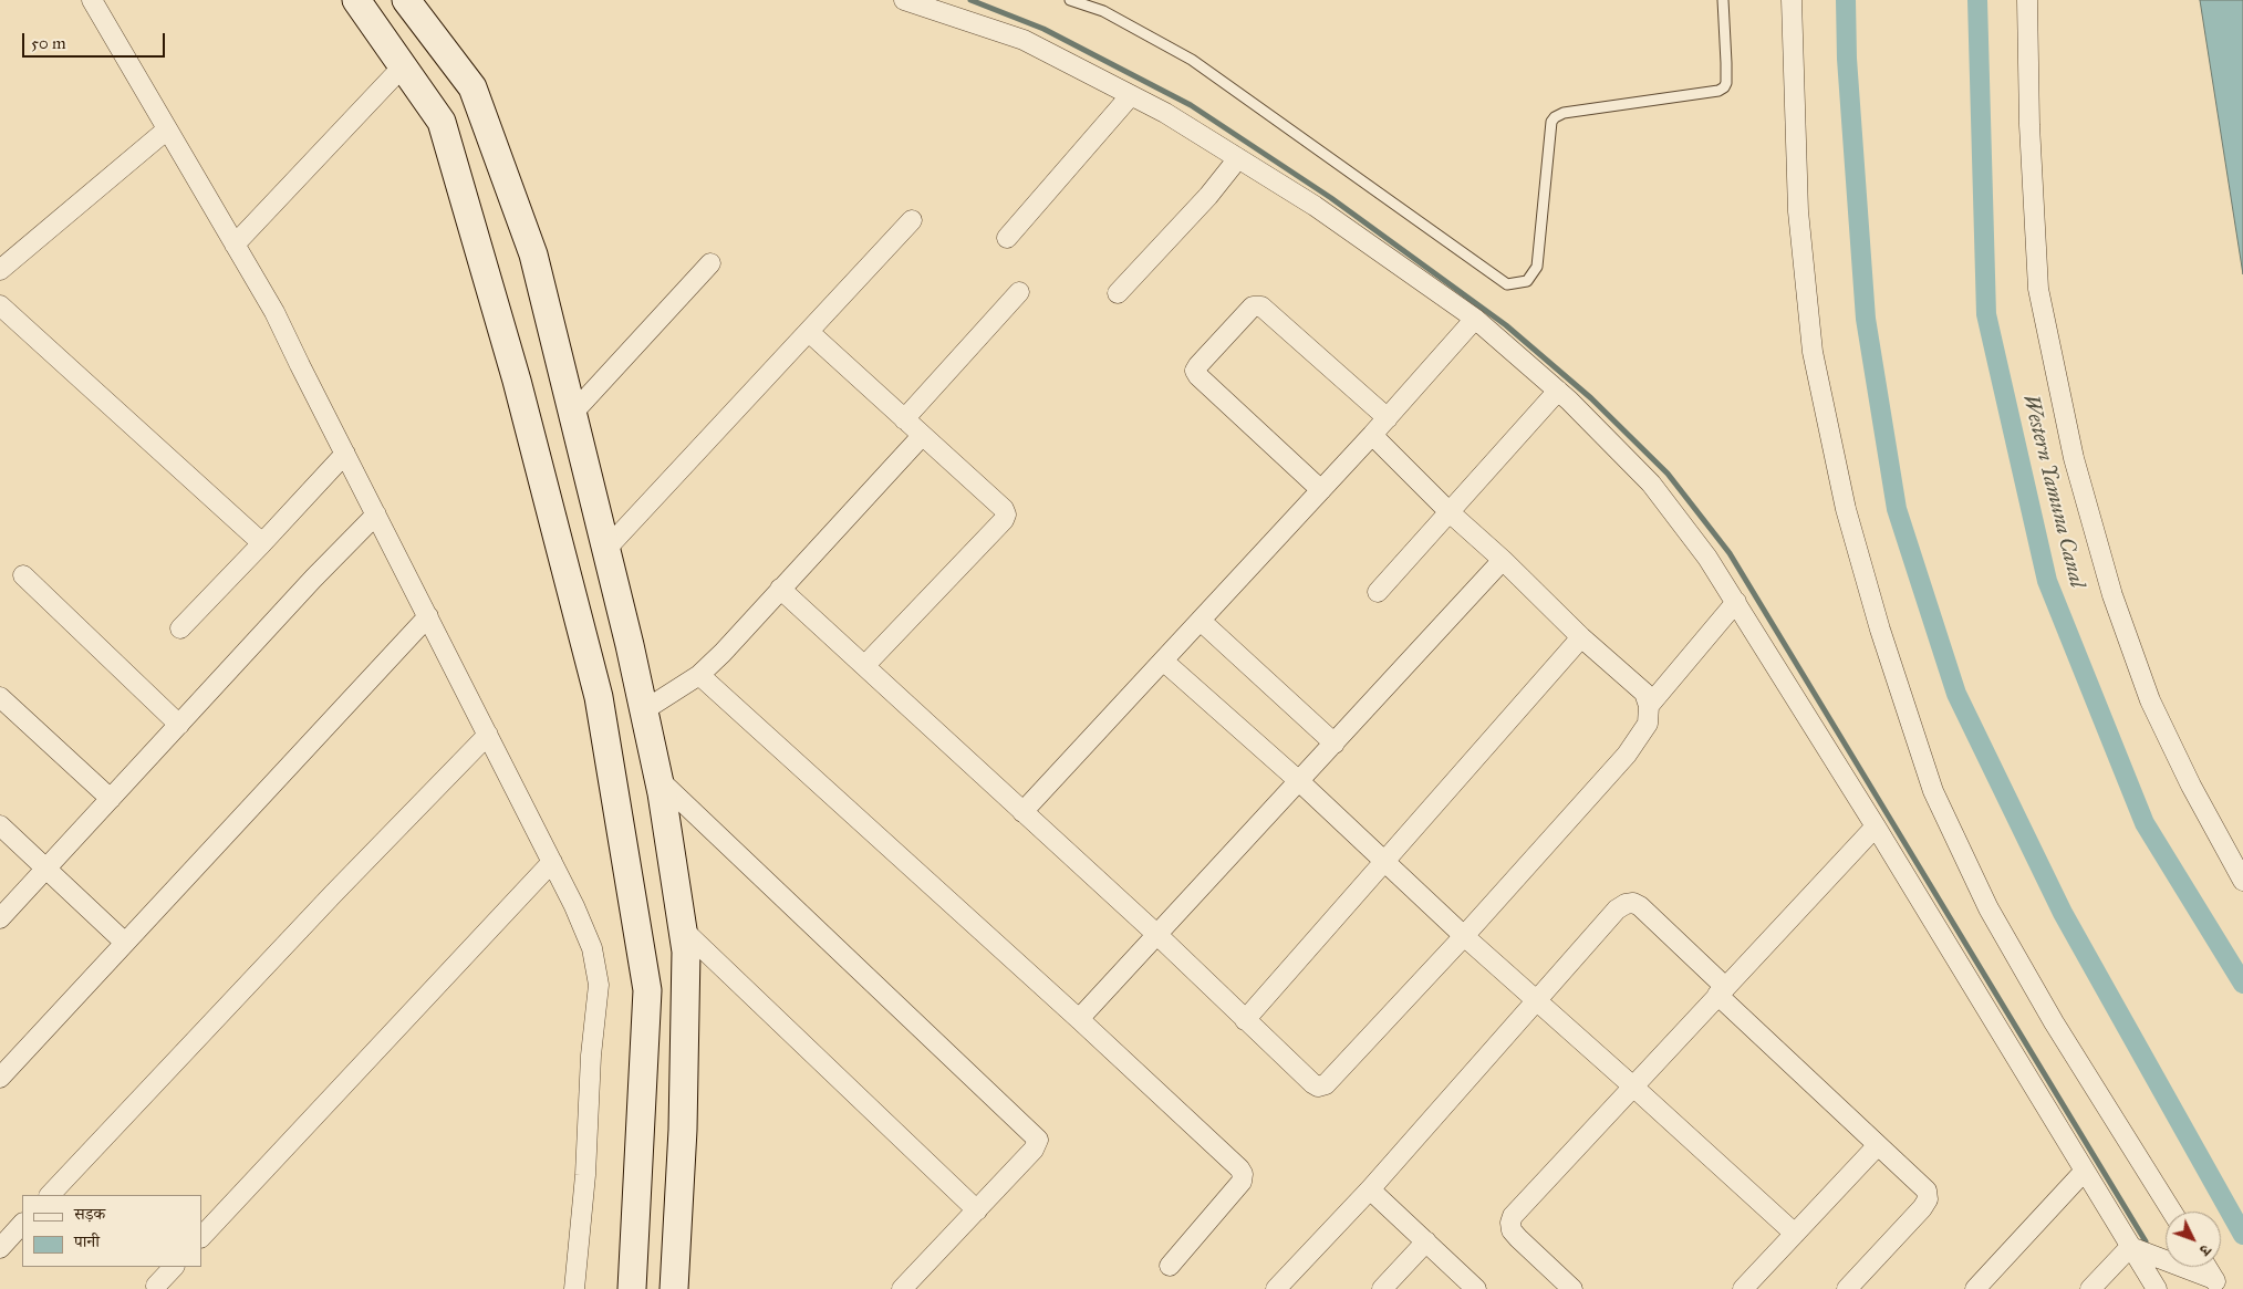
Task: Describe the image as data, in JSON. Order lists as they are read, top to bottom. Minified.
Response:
{"water":["Western Yamuna Canal"],"legend":["सड़क","पानी"],"scale_bar":"50 m","north":"bottom right"}
